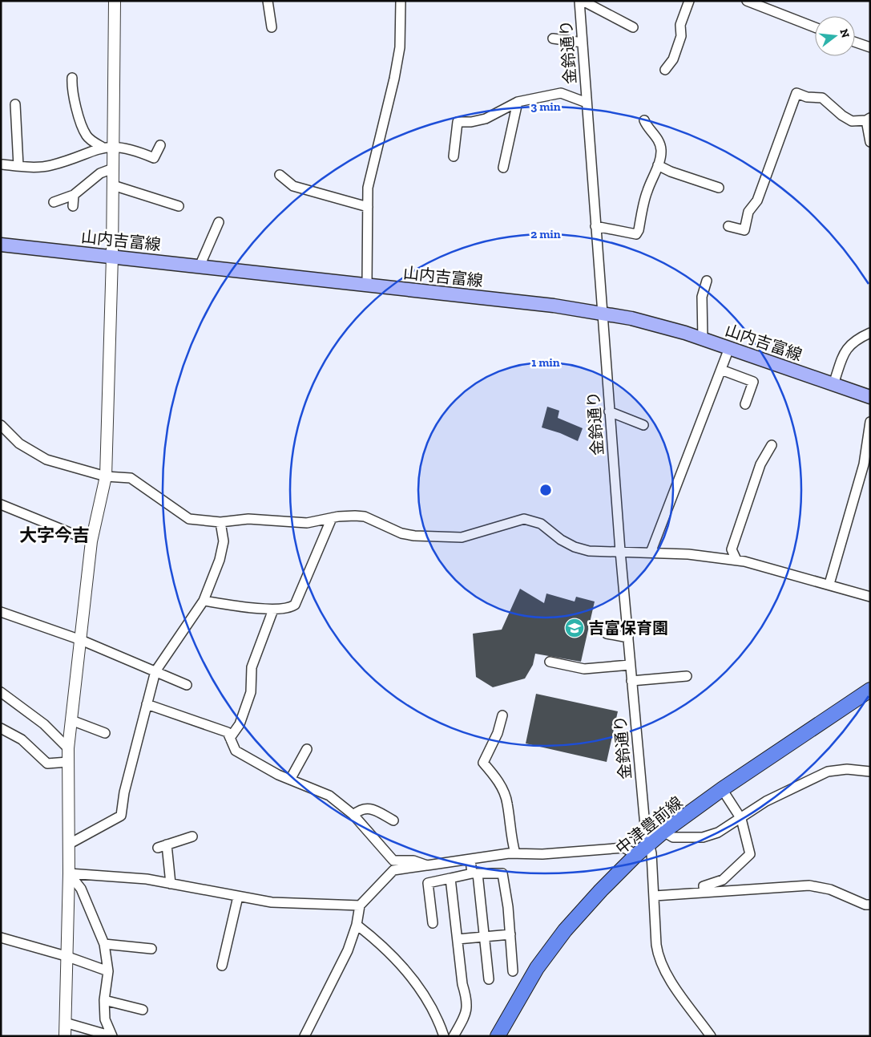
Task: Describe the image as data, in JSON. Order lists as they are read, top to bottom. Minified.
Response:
{"streets":{"main road":["山内吉富線","中津豊前線"],"street":["金鈴通り"]},"crossings":[["金鈴通り","山内吉富線"],["金鈴通り","中津豊前線"]],"districts":["大字今吉"],"places":{"school or university":["吉富保育園"]},"north":"right","rings":["3 min","2 min","1 min"]}
